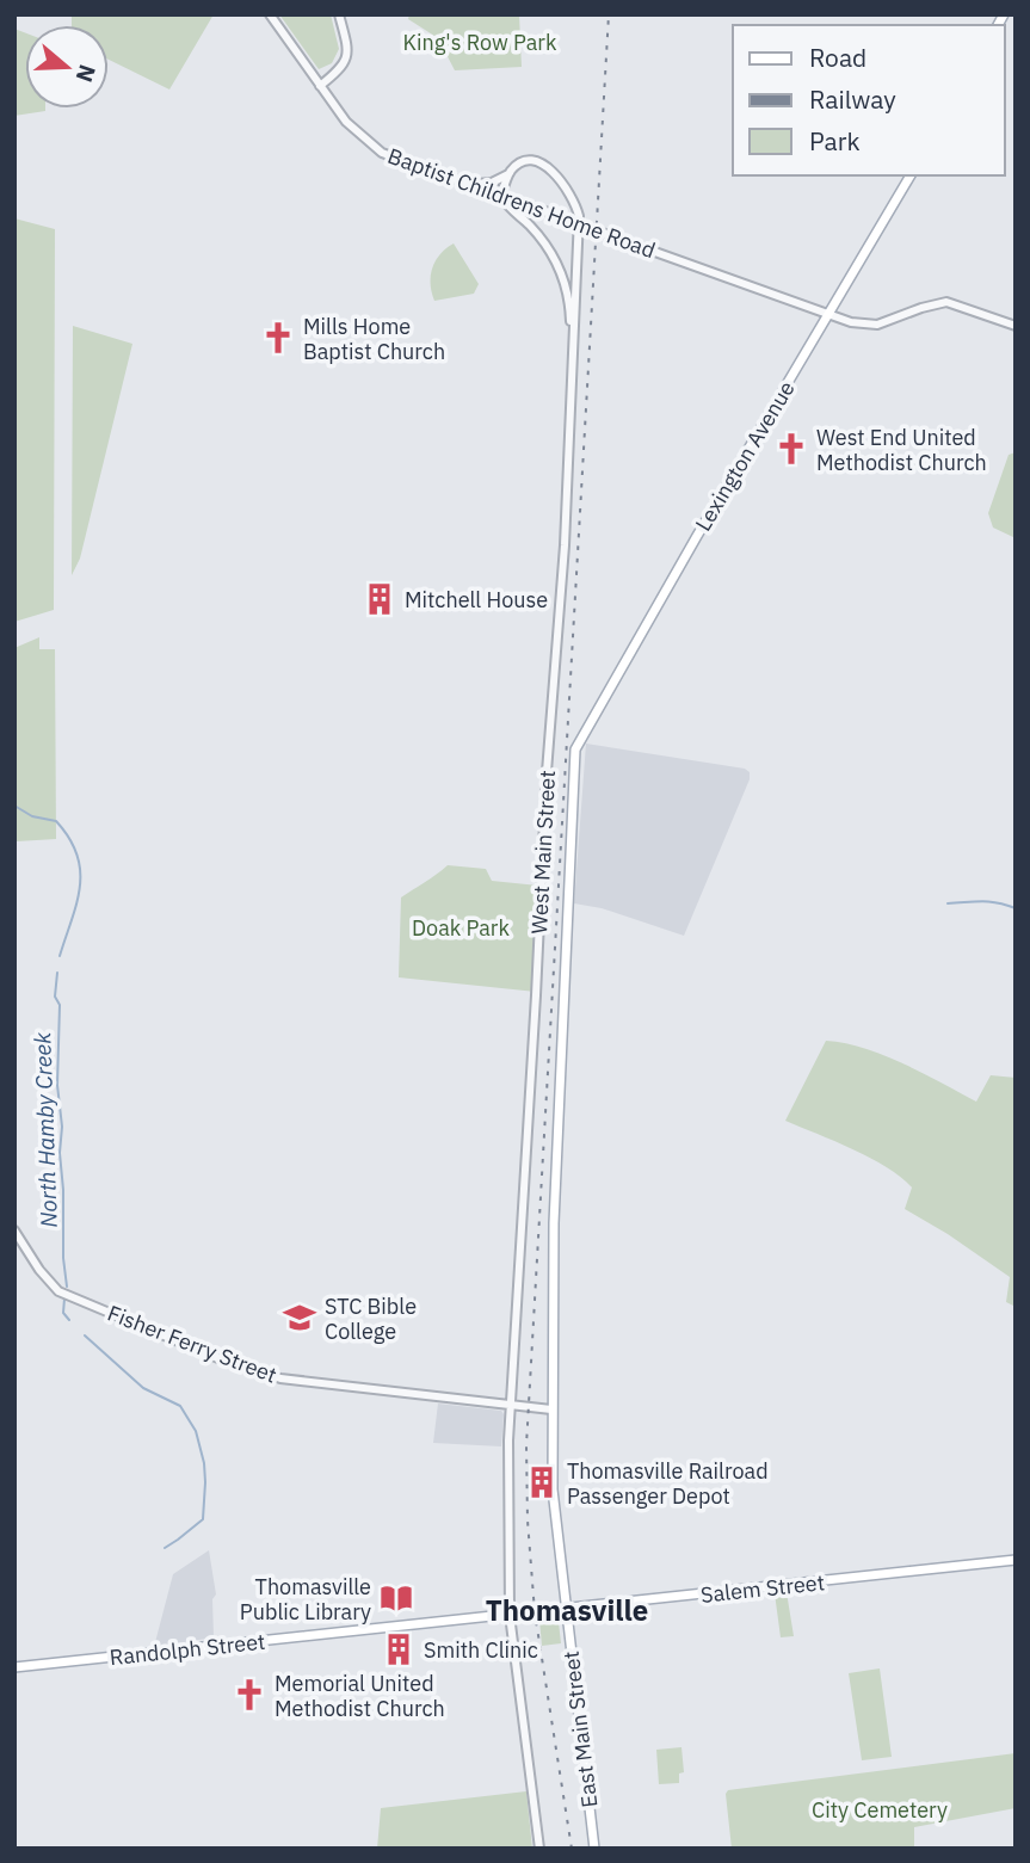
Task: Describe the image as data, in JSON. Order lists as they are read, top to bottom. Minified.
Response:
{"streets":{"main road":["Lexington Avenue","West Main Street","Salem Street","Randolph Street","East Main Street"],"street":["Baptist Childrens Home Road","Fisher Ferry Street"]},"crossings":[["Baptist Childrens Home Road","Lexington Avenue"],["Lexington Avenue","West Main Street"],["West Main Street","Fisher Ferry Street"],["West Main Street","Salem Street"],["West Main Street","Randolph Street"],["West Main Street","East Main Street"],["Salem Street","Randolph Street"],["Salem Street","East Main Street"]],"districts":["Thomasville"],"water":["North Hamby Creek"],"parks":["King's Row Park","Doak Park","City Cemetery"],"places":{"church":["Mills Home Baptist Church","West End United Methodist Church","Memorial United Methodist Church"],"building":["Mitchell House","Thomasville Railroad Passenger Depot","Smith Clinic"],"school or university":["STC Bible College"],"library":["Thomasville Public Library"]},"legend":["Road","Railway","Park"],"north":"right"}
